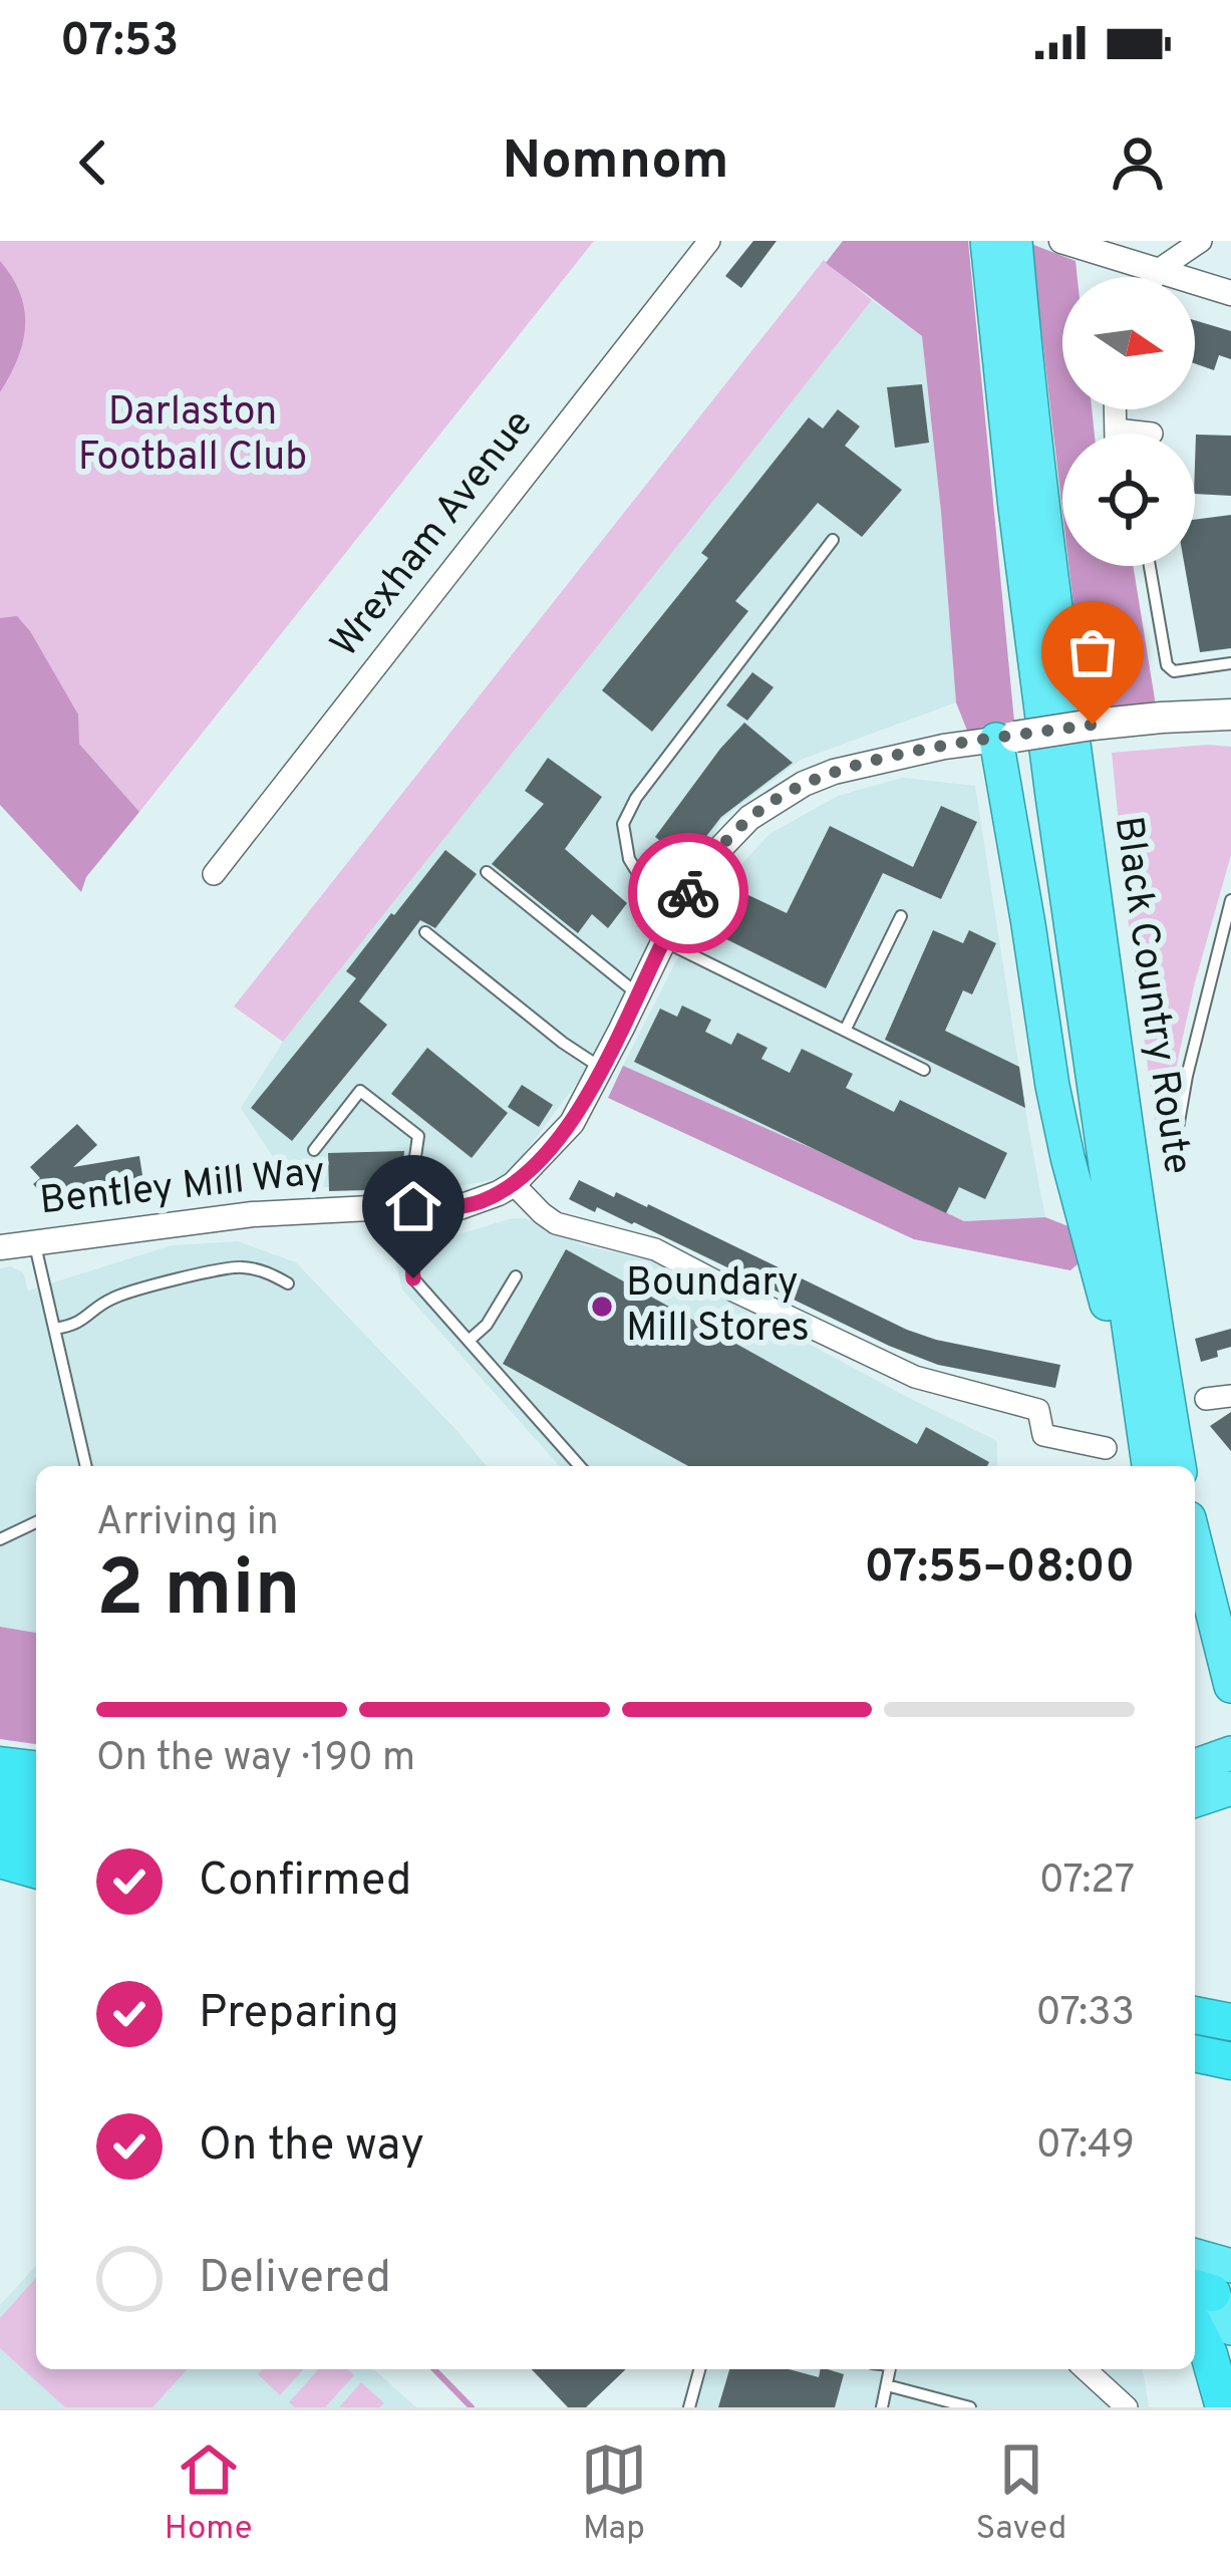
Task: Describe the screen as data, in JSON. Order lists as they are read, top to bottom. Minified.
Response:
{"streets":{"highway":["Black Country Route"],"main road":["Bentley Mill Way"],"street":["Wrexham Avenue"]},"parks":["Darlaston Football Club"],"places":["Boundary Mill Stores"],"north":"right","page":{"status":"07:53","header":"Nomnom","heading":["2 min","Arriving in","07:55–08:00"],"bar":"On the way · 190 m","list":[["Confirmed","07:27"],["Preparing","07:33"],["On the way","07:49"],"Delivered"],"tabs":["Home","Map","Saved"]}}
